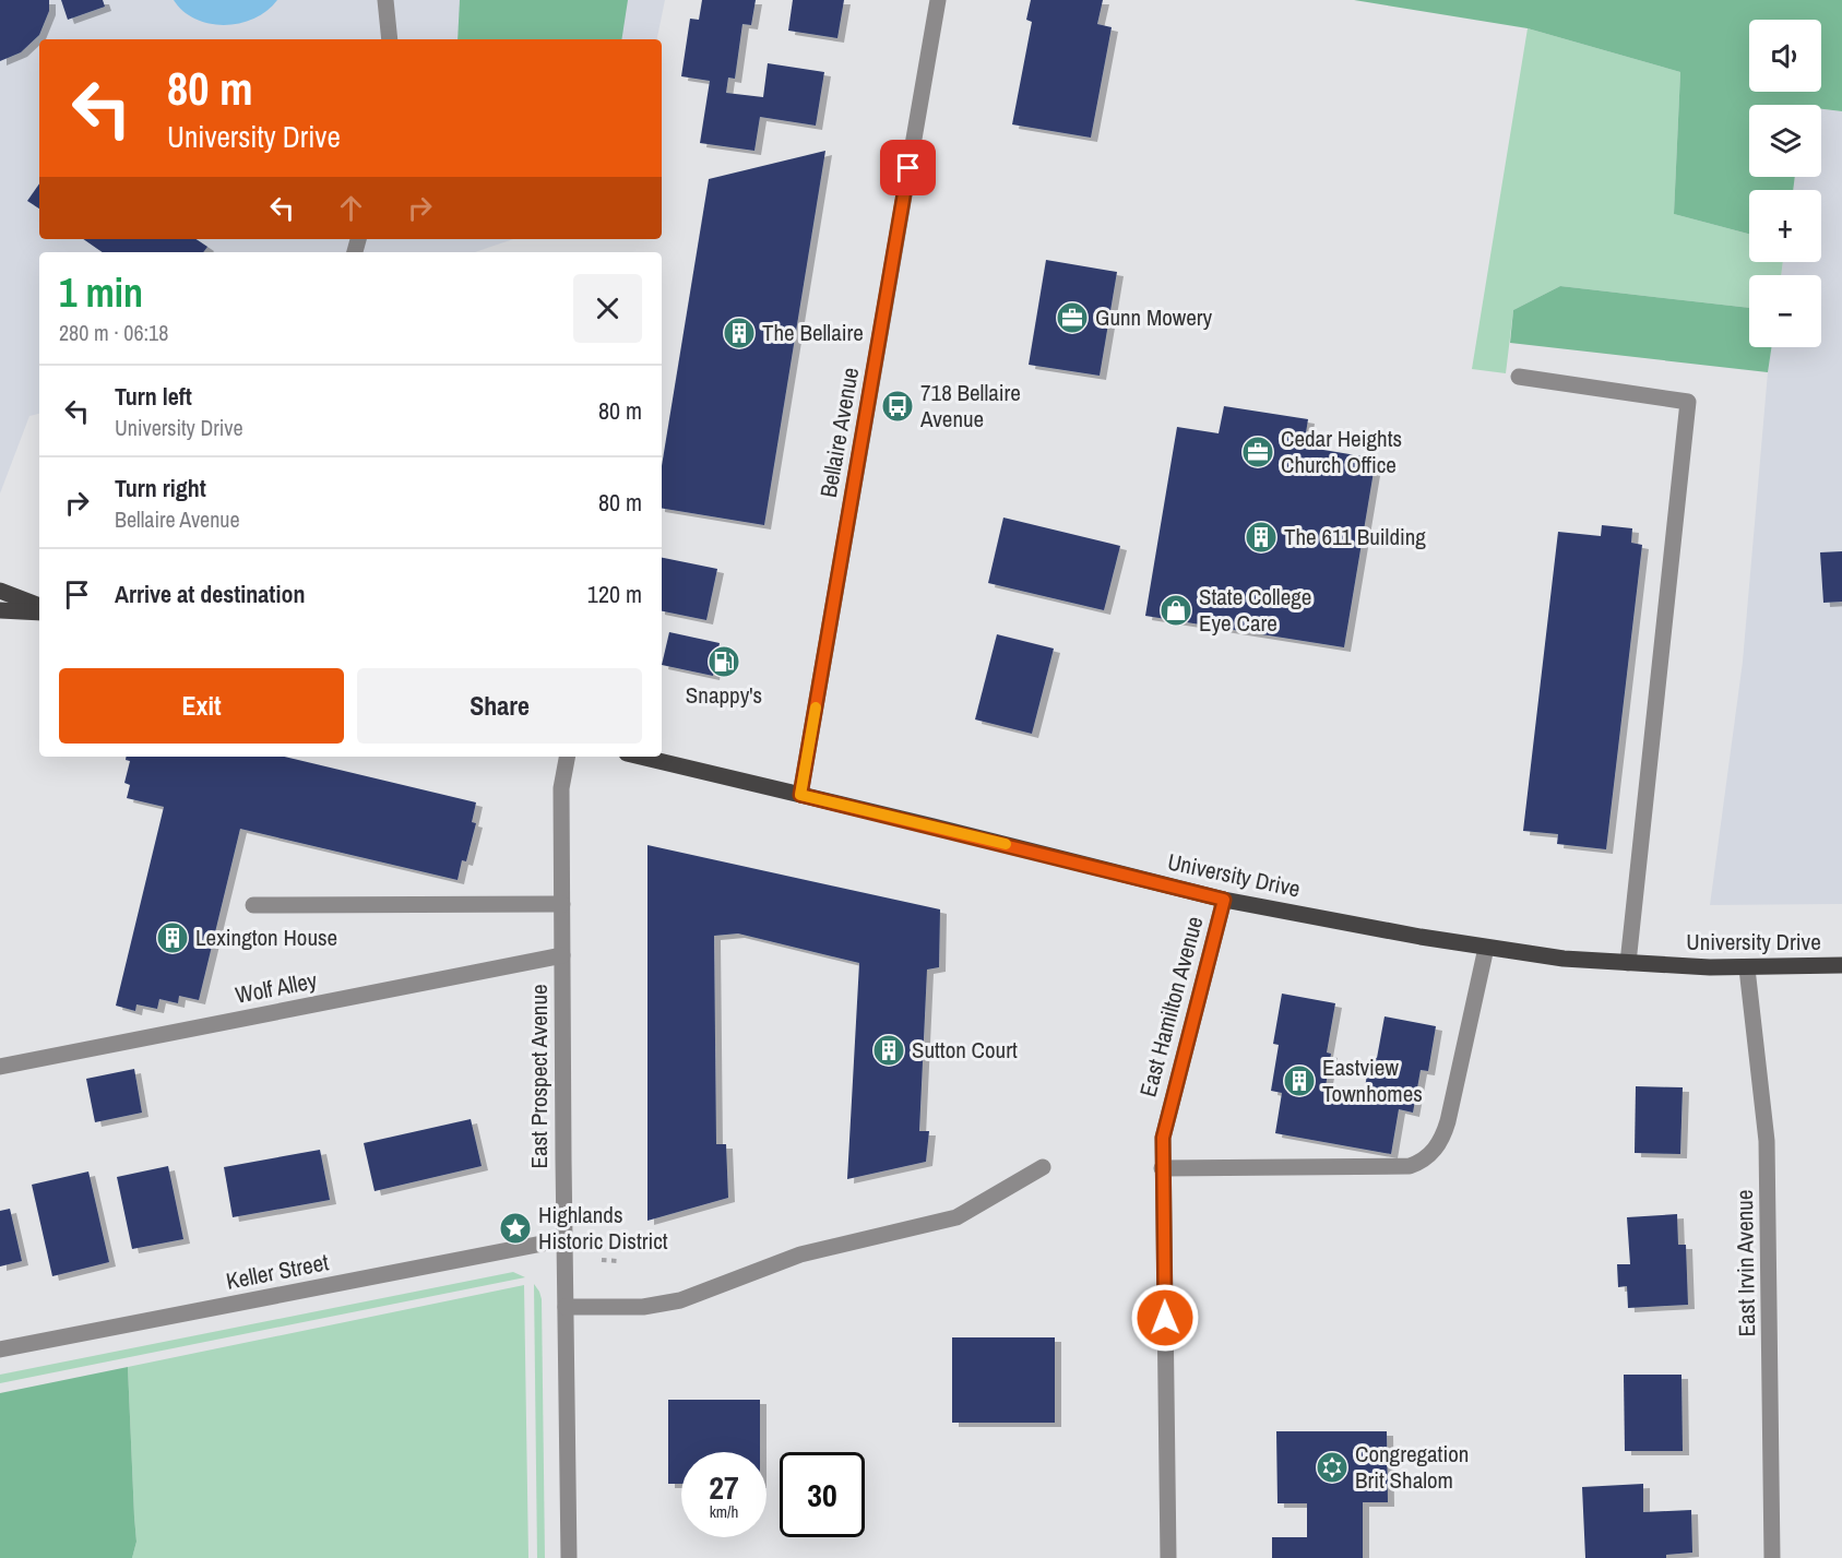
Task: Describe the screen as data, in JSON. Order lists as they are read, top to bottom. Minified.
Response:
{"streets":{"main road":["University Drive"],"street":["Bellaire Avenue","Wolf Alley","East Hamilton Avenue","East Prospect Avenue","East Irvin Avenue","Keller Street"]},"crossings":[["Bellaire Avenue","University Drive"],["University Drive","East Hamilton Avenue"],["University Drive","East Irvin Avenue"],["Wolf Alley","East Prospect Avenue"],["East Prospect Avenue","Keller Street"]],"places":{"office":["Gunn Mowery","Cedar Heights Church Office"],"building":["The Bellaire","The 611 Building","Lexington House","Sutton Court","Eastview Townhomes"],"bus stop":["718 Bellaire Avenue"],"shop":["State College Eye Care"],"fuel station":["Snappy's"],"place":["Highlands Historic District"],"synagogue":["Congregation Brit Shalom"]},"page":{"map_buttons":["+","−"],"turn":["80 m","University Drive"],"heading":["1 min","280 m · 06:18"],"list":[{"name":"Turn left","note":"University Drive","value":"80 m"},{"name":"Turn right","note":"Bellaire Avenue","value":"80 m"},{"name":"Arrive at destination","value":"120 m"}],"buttons":["Exit","Share"],"speed":"27 km/h","limit":"30"}}
